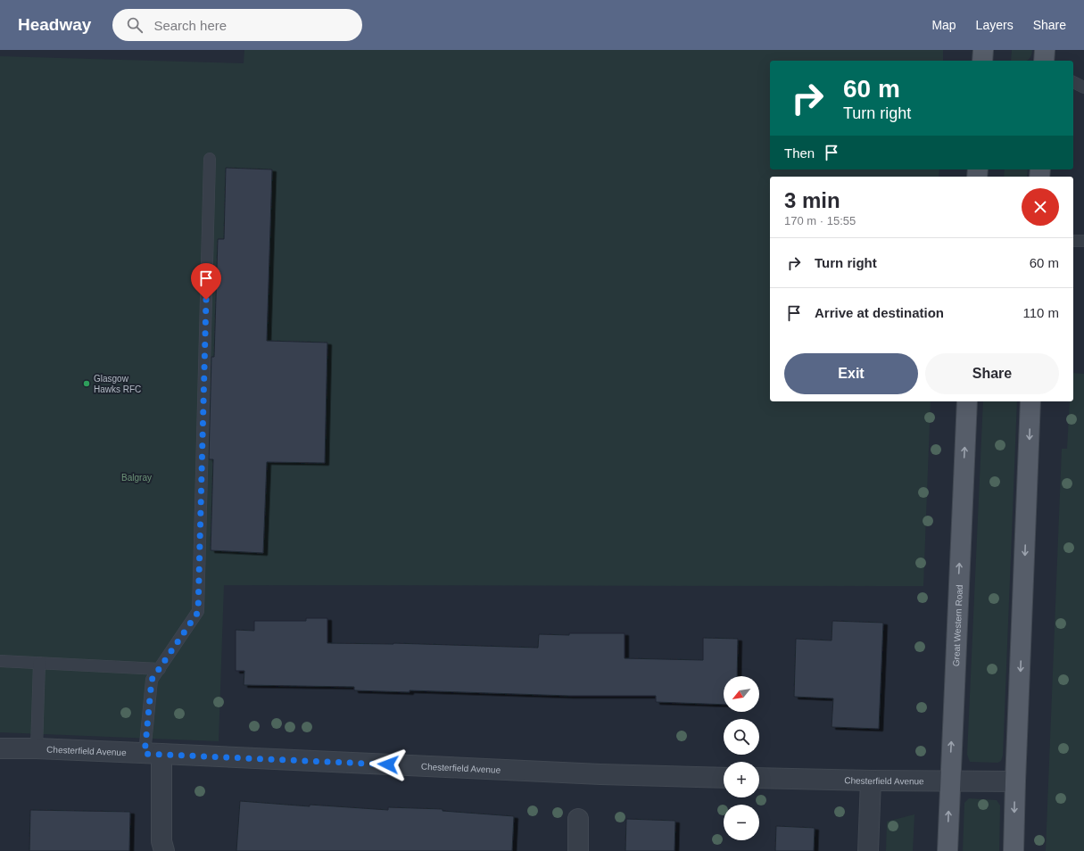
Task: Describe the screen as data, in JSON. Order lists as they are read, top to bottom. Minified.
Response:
{"streets":{"main road":["Great Western Road"],"street":["Chesterfield Avenue"]},"crossings":[["Great Western Road","Chesterfield Avenue"]],"parks":["Balgray"],"places":["Glasgow Hawks RFC"],"north":"bottom left","page":{"header":"Headway","search":"Search here","nav":["Map","Layers","Share"],"turn":["60 m","Turn right"],"then":"Then","heading":["3 min","170 m · 15:55"],"list":[{"name":"Turn right","value":"60 m"},{"name":"Arrive at destination","value":"110 m"}],"buttons":["Exit","Share"],"map_buttons":["+","−"]}}
